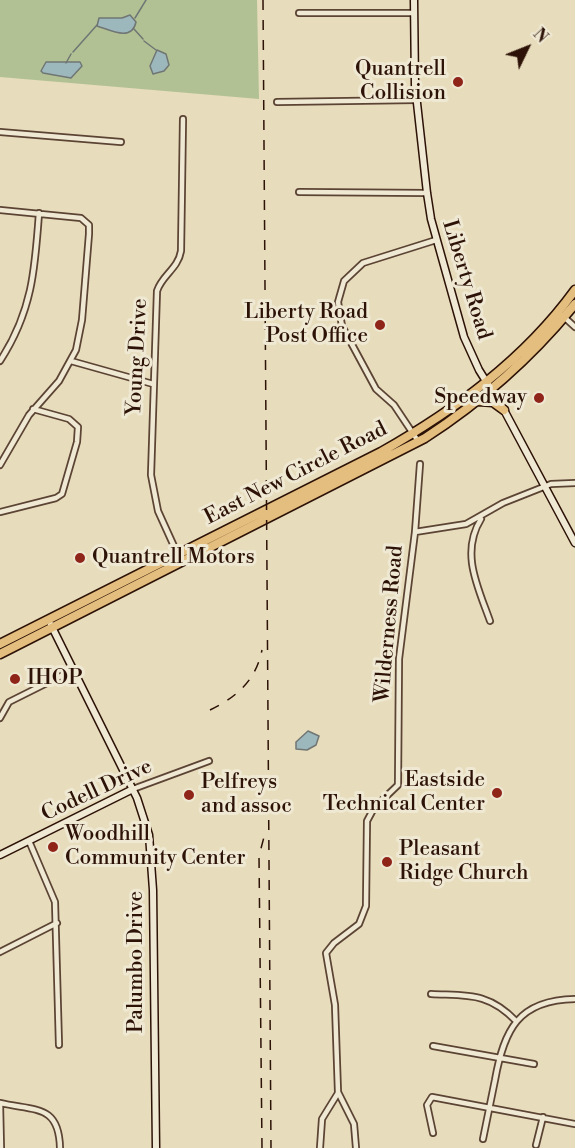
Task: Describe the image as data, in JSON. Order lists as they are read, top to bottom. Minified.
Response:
{"streets":{"highway":["East New Circle Road"],"street":["Liberty Road","Young Drive","Wilderness Road","Codell Drive","Palumbo Drive"]},"crossings":[["Liberty Road","East New Circle Road"],["Liberty Road","Wilderness Road"],["Young Drive","East New Circle Road"],["East New Circle Road","Palumbo Drive"],["Codell Drive","Palumbo Drive"]],"places":["Quantrell Collision","Liberty Road Post Office","Speedway","Quantrell Motors","IHOP","Eastside Technical Center","Pelfreys and assoc","Woodhill Community Center","Pleasant Ridge Church"],"north":"top right"}
